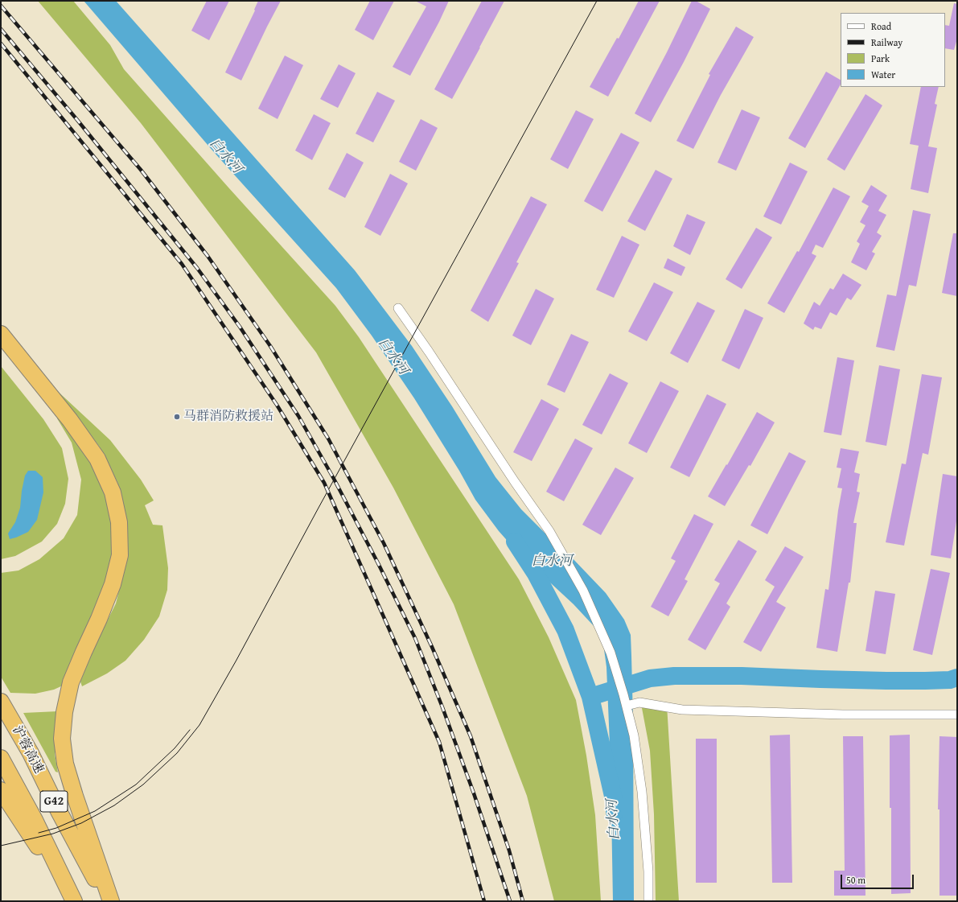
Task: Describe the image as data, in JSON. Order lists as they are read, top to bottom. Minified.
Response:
{"streets":{"highway":["沪蓉高速","G42"]},"water":["白水河"],"places":["马群消防救援站"],"legend":["Road","Railway","Park","Water"],"scale_bar":"50 m"}
